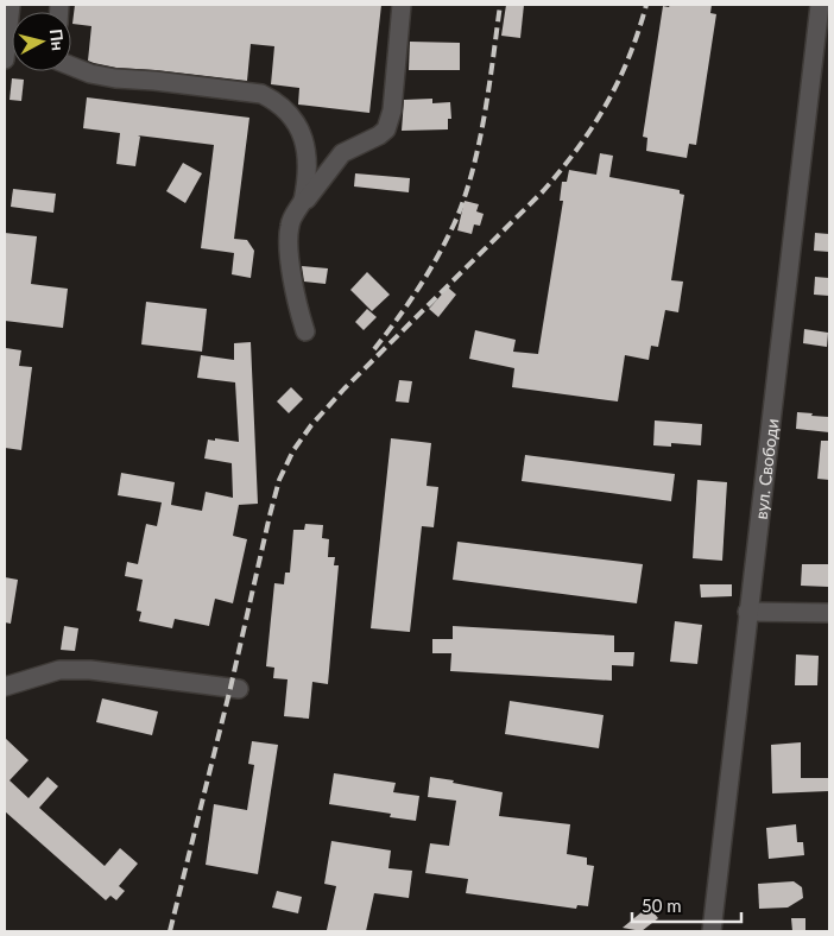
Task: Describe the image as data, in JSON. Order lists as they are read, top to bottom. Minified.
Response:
{"streets":{"street":["вул. Свободи"]},"scale_bar":"50 m","north":"right"}
